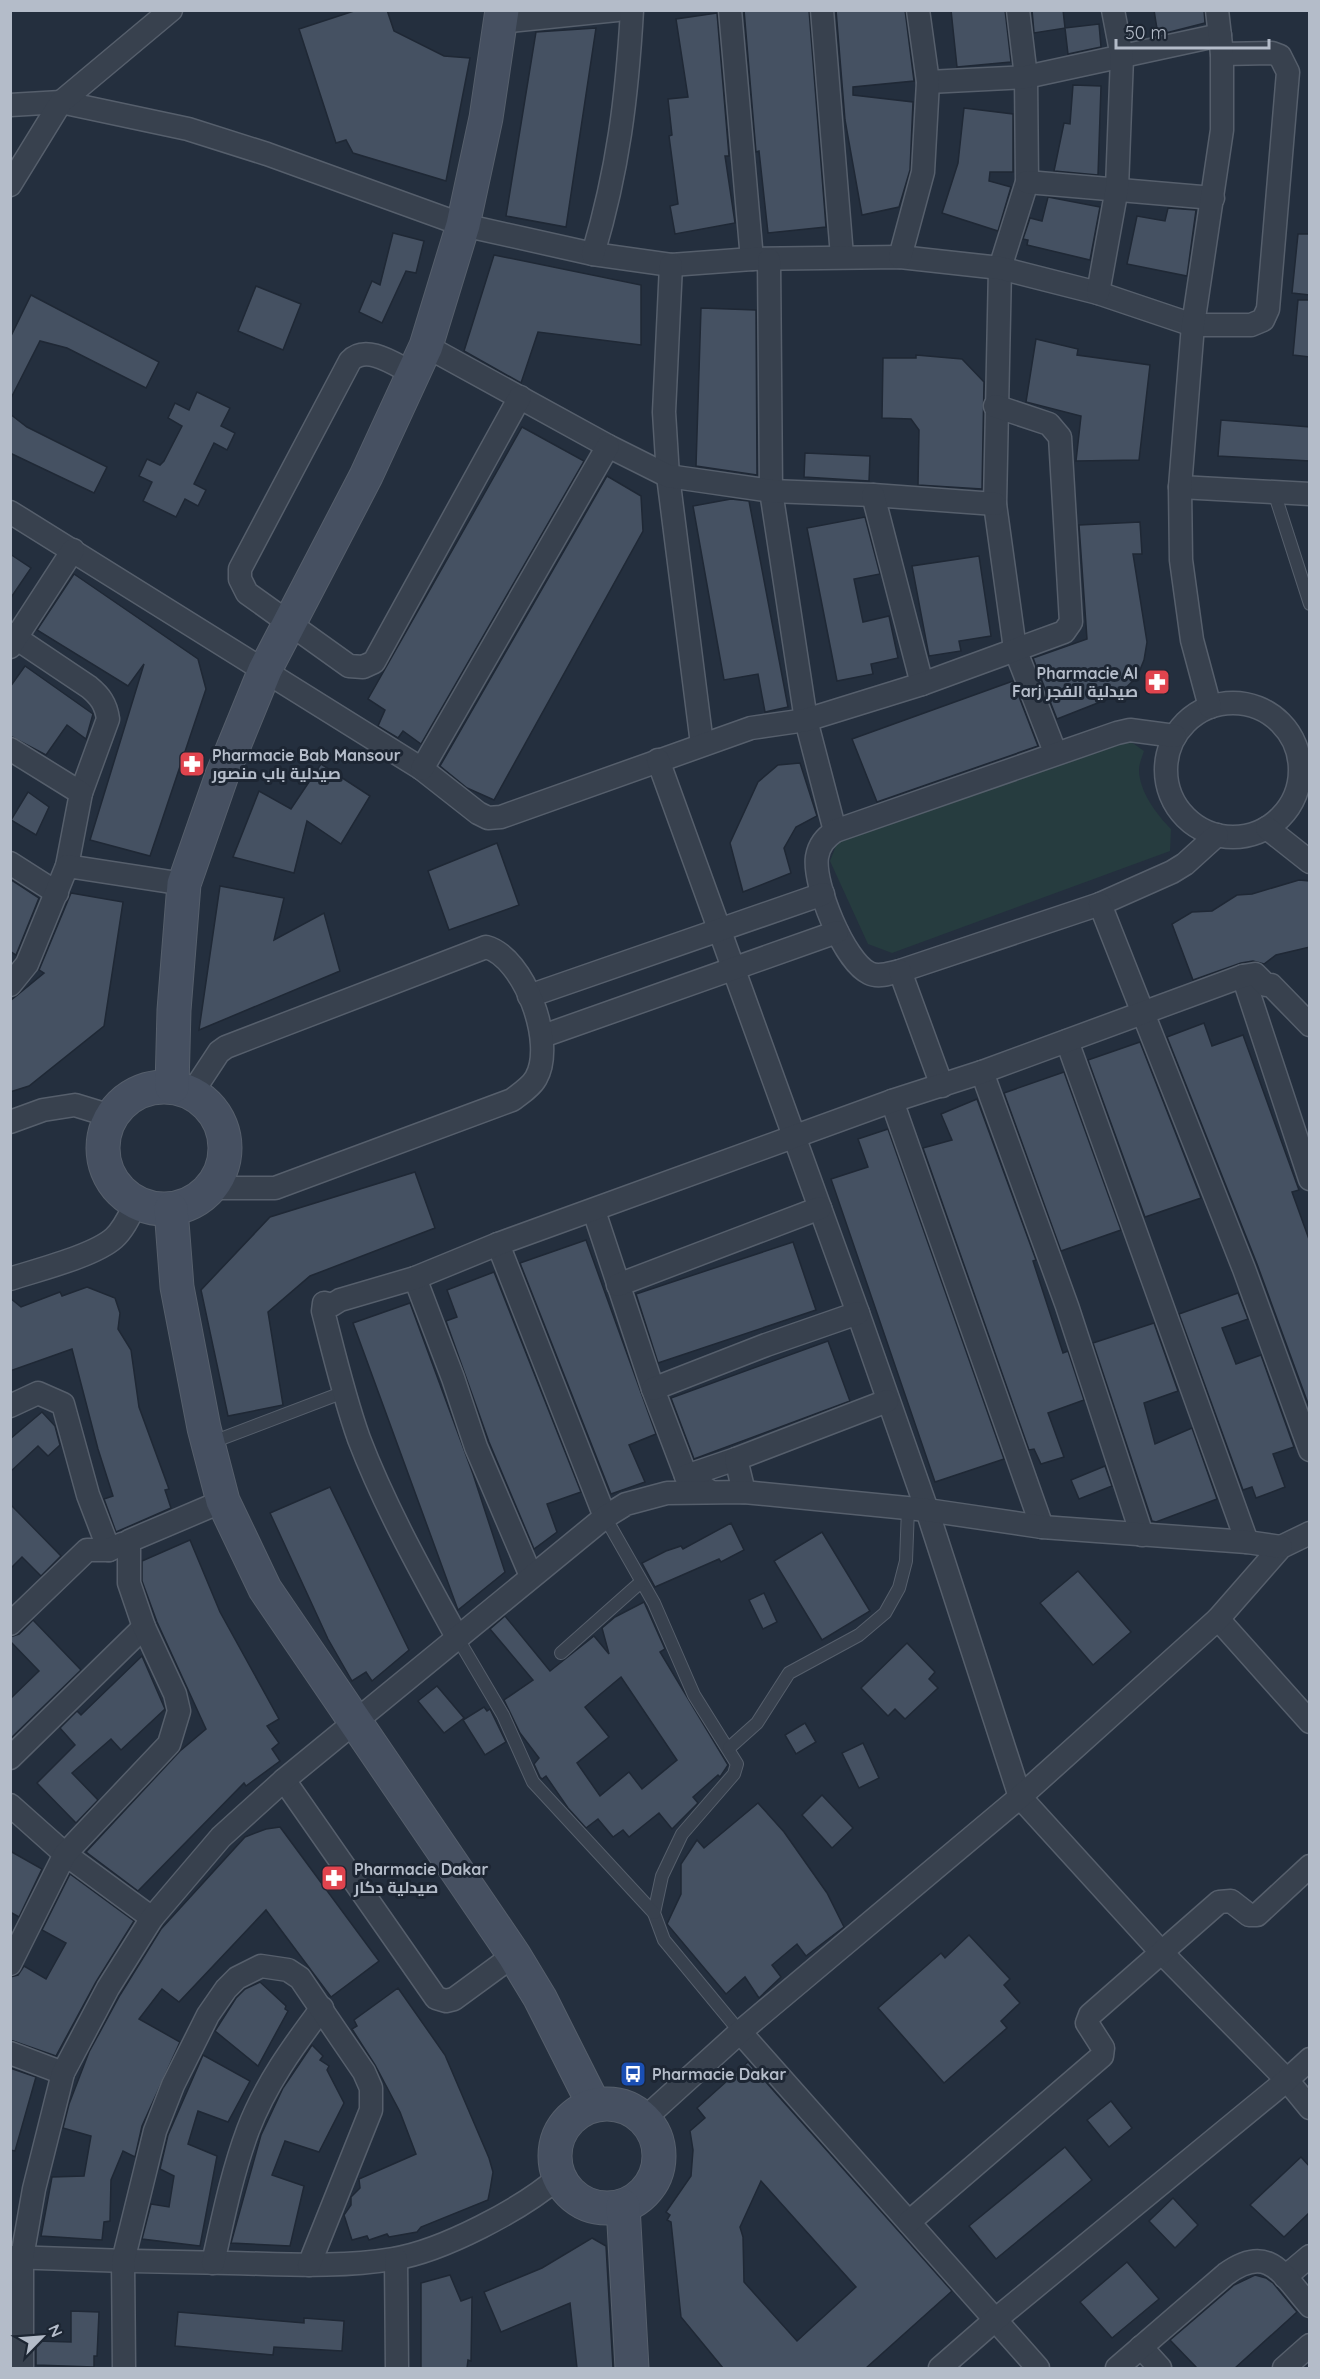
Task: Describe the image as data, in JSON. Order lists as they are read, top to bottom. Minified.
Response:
{"places":{"pharmacy":["Pharmacie Al Farj صيدلية الفجر","Pharmacie Bab Mansour صيدلية باب منصور","Pharmacie Dakar صيدلية دكار"],"bus stop":["Pharmacie Dakar"]},"scale_bar":"50 m","north":"top right"}
